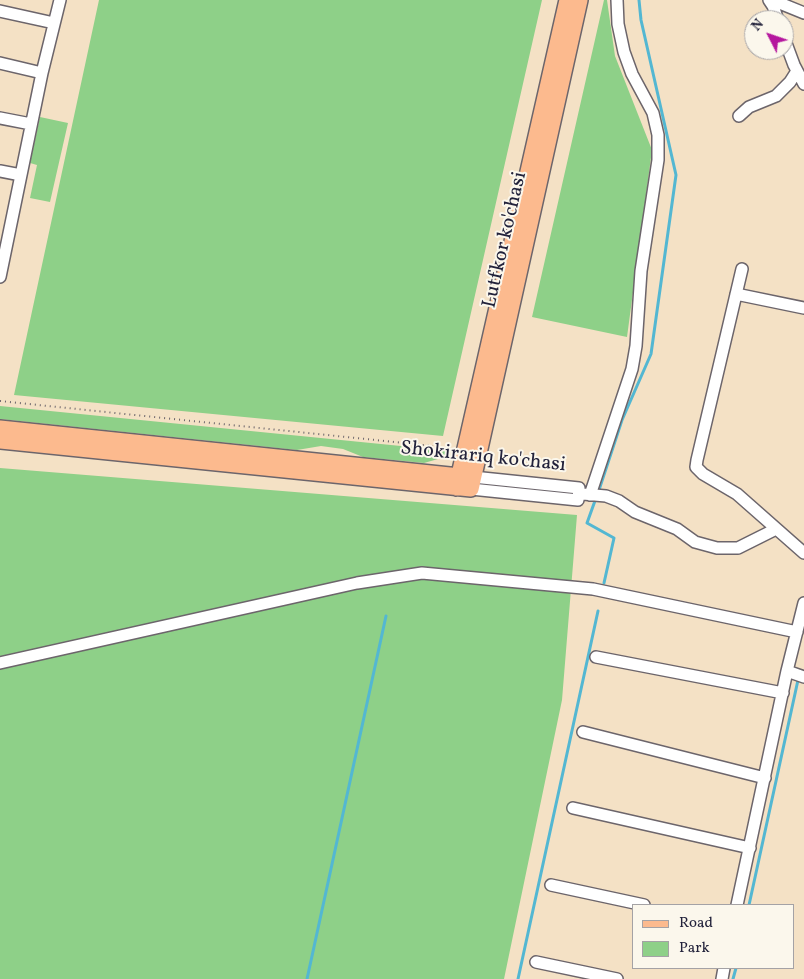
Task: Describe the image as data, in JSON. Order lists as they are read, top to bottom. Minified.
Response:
{"streets":{"main road":["Lutfkor ko'chasi","Shokirariq ko'chasi"]},"crossings":[["Lutfkor ko'chasi","Shokirariq ko'chasi"]],"legend":["Road","Park"],"north":"top left"}
